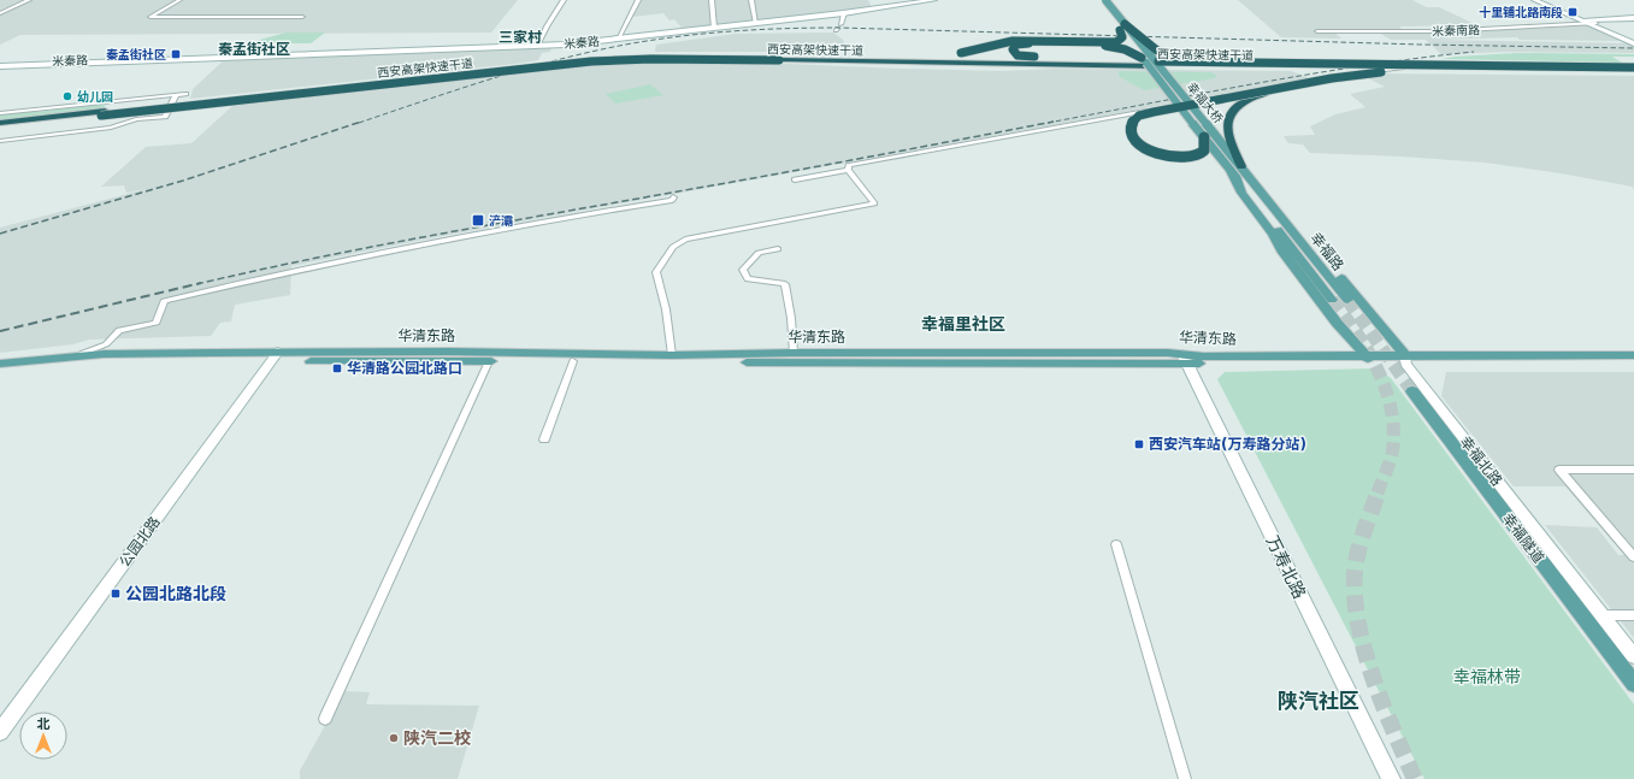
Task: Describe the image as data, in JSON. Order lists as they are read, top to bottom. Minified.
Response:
{"streets":{"highway":["西安高架快速干道"],"main road":["幸福大桥","幸福路","华清东路","幸福隧道"],"street":["米秦南路","米秦路","幸福北路","公园北路","万寿北路"]},"crossings":[["幸福大桥","幸福路"],["华清东路","幸福北路"],["华清东路","公园北路"],["华清东路","万寿北路"]],"districts":["三家村","秦孟街社区","幸福里社区","陕汽社区"],"parks":["幸福林带"],"places":{"transit":["十里铺北路南段","秦孟街社区","浐灞","华清路公园北路口","西安汽车站(万寿路分站)","公园北路北段"],"other":["幼儿园","陕汽二校"]},"north":"top"}
